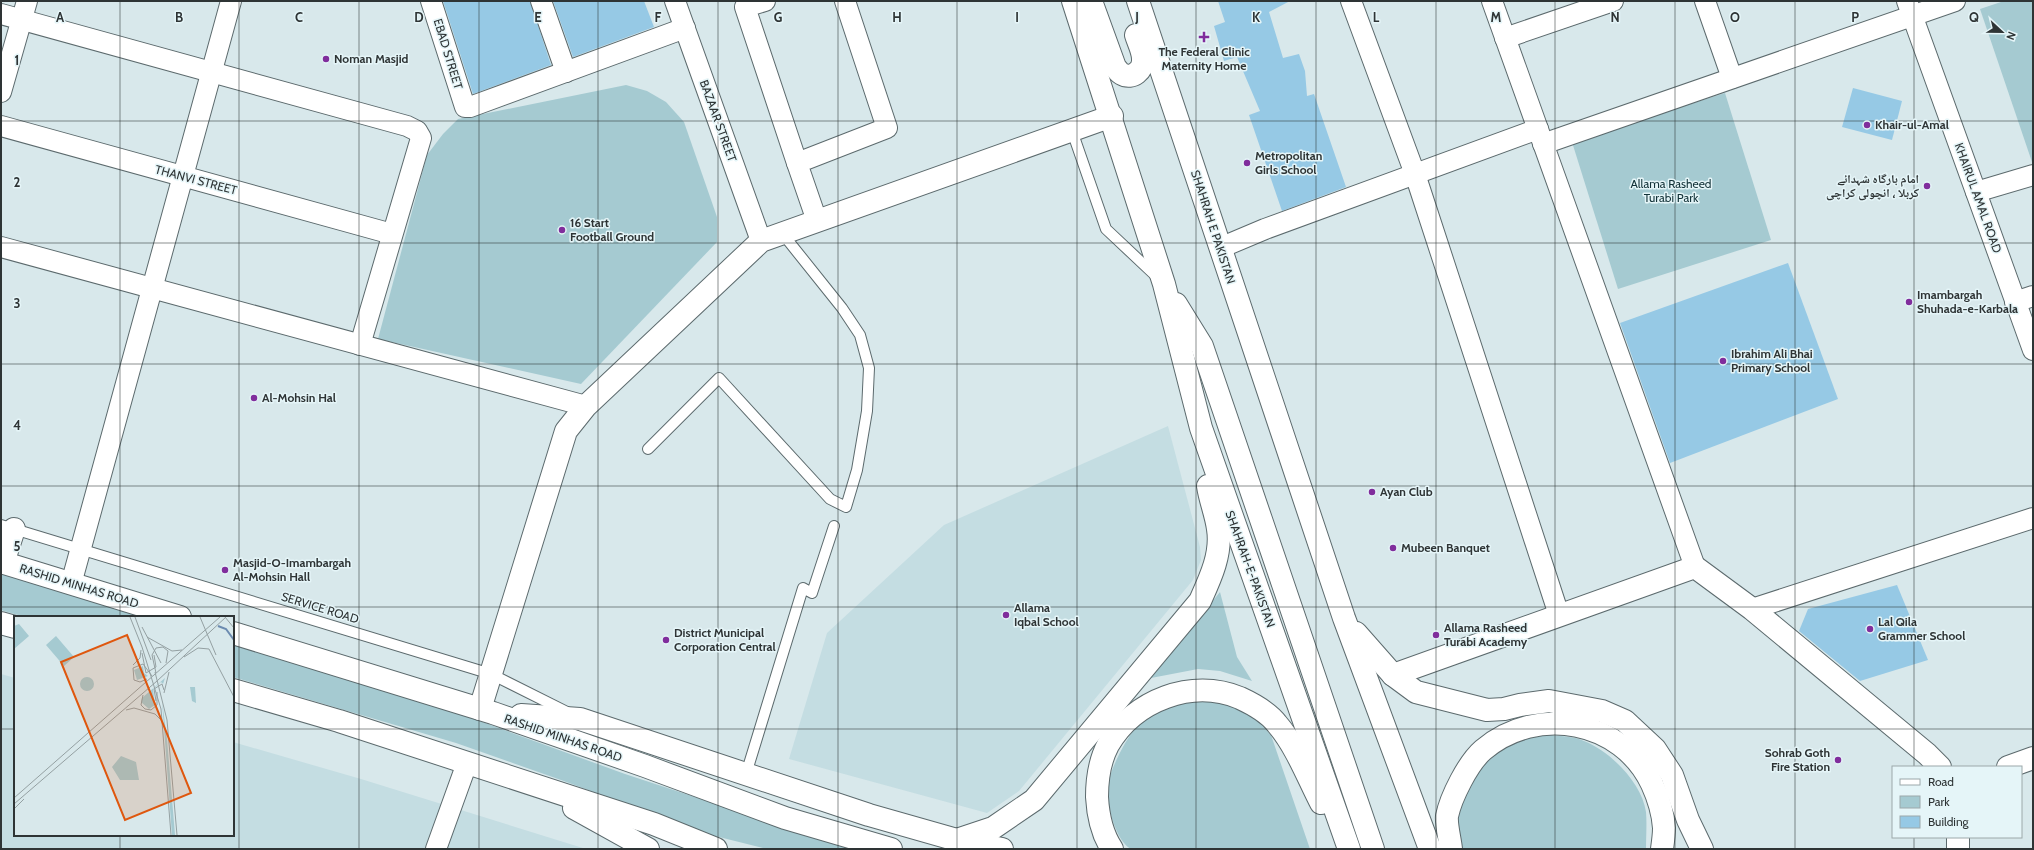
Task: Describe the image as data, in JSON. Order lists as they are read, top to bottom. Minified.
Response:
{"streets":{"main road":["SHAHRAH E PAKISTAN","SHAHRAH-E-PAKISTAN","RASHID MINHAS ROAD"],"street":["EBAD STREET","BAZAAR STREET","THANVI STREET","KHAIRUL AMAL ROAD"],"lane":["SERVICE ROAD"]},"parks":["Allama Rasheed Turabi Park"],"places":{"health":["The Federal Clinic Maternity Home"],"other":["Noman Masjid","Khair-ul-Amal","Metropolitan Girls School","امام بارگاہ شہدائے کربلا ، انچولی کراچی","16 Start Football Ground","Imambargah Shuhada-e-Karbala","Ibrahim Ali Bhai Primary School","Al-Mohsin Hal","Ayan Club","Mubeen Banquet","Masjid-O-Imambargah Al-Mohsin Hall","Allama Iqbal School","Lal Qila Grammer School","Allama Rasheed Turabi Academy","District Municipal Corporation Central","Sohrab Goth Fire Station"]},"legend":["Road","Park","Building"],"north":"right","grid":{"columns":["A","B","C","D","E","F","G","H","I","J","K","L","M","N","O","P","Q"],"rows":["1","2","3","4","5"]}}
